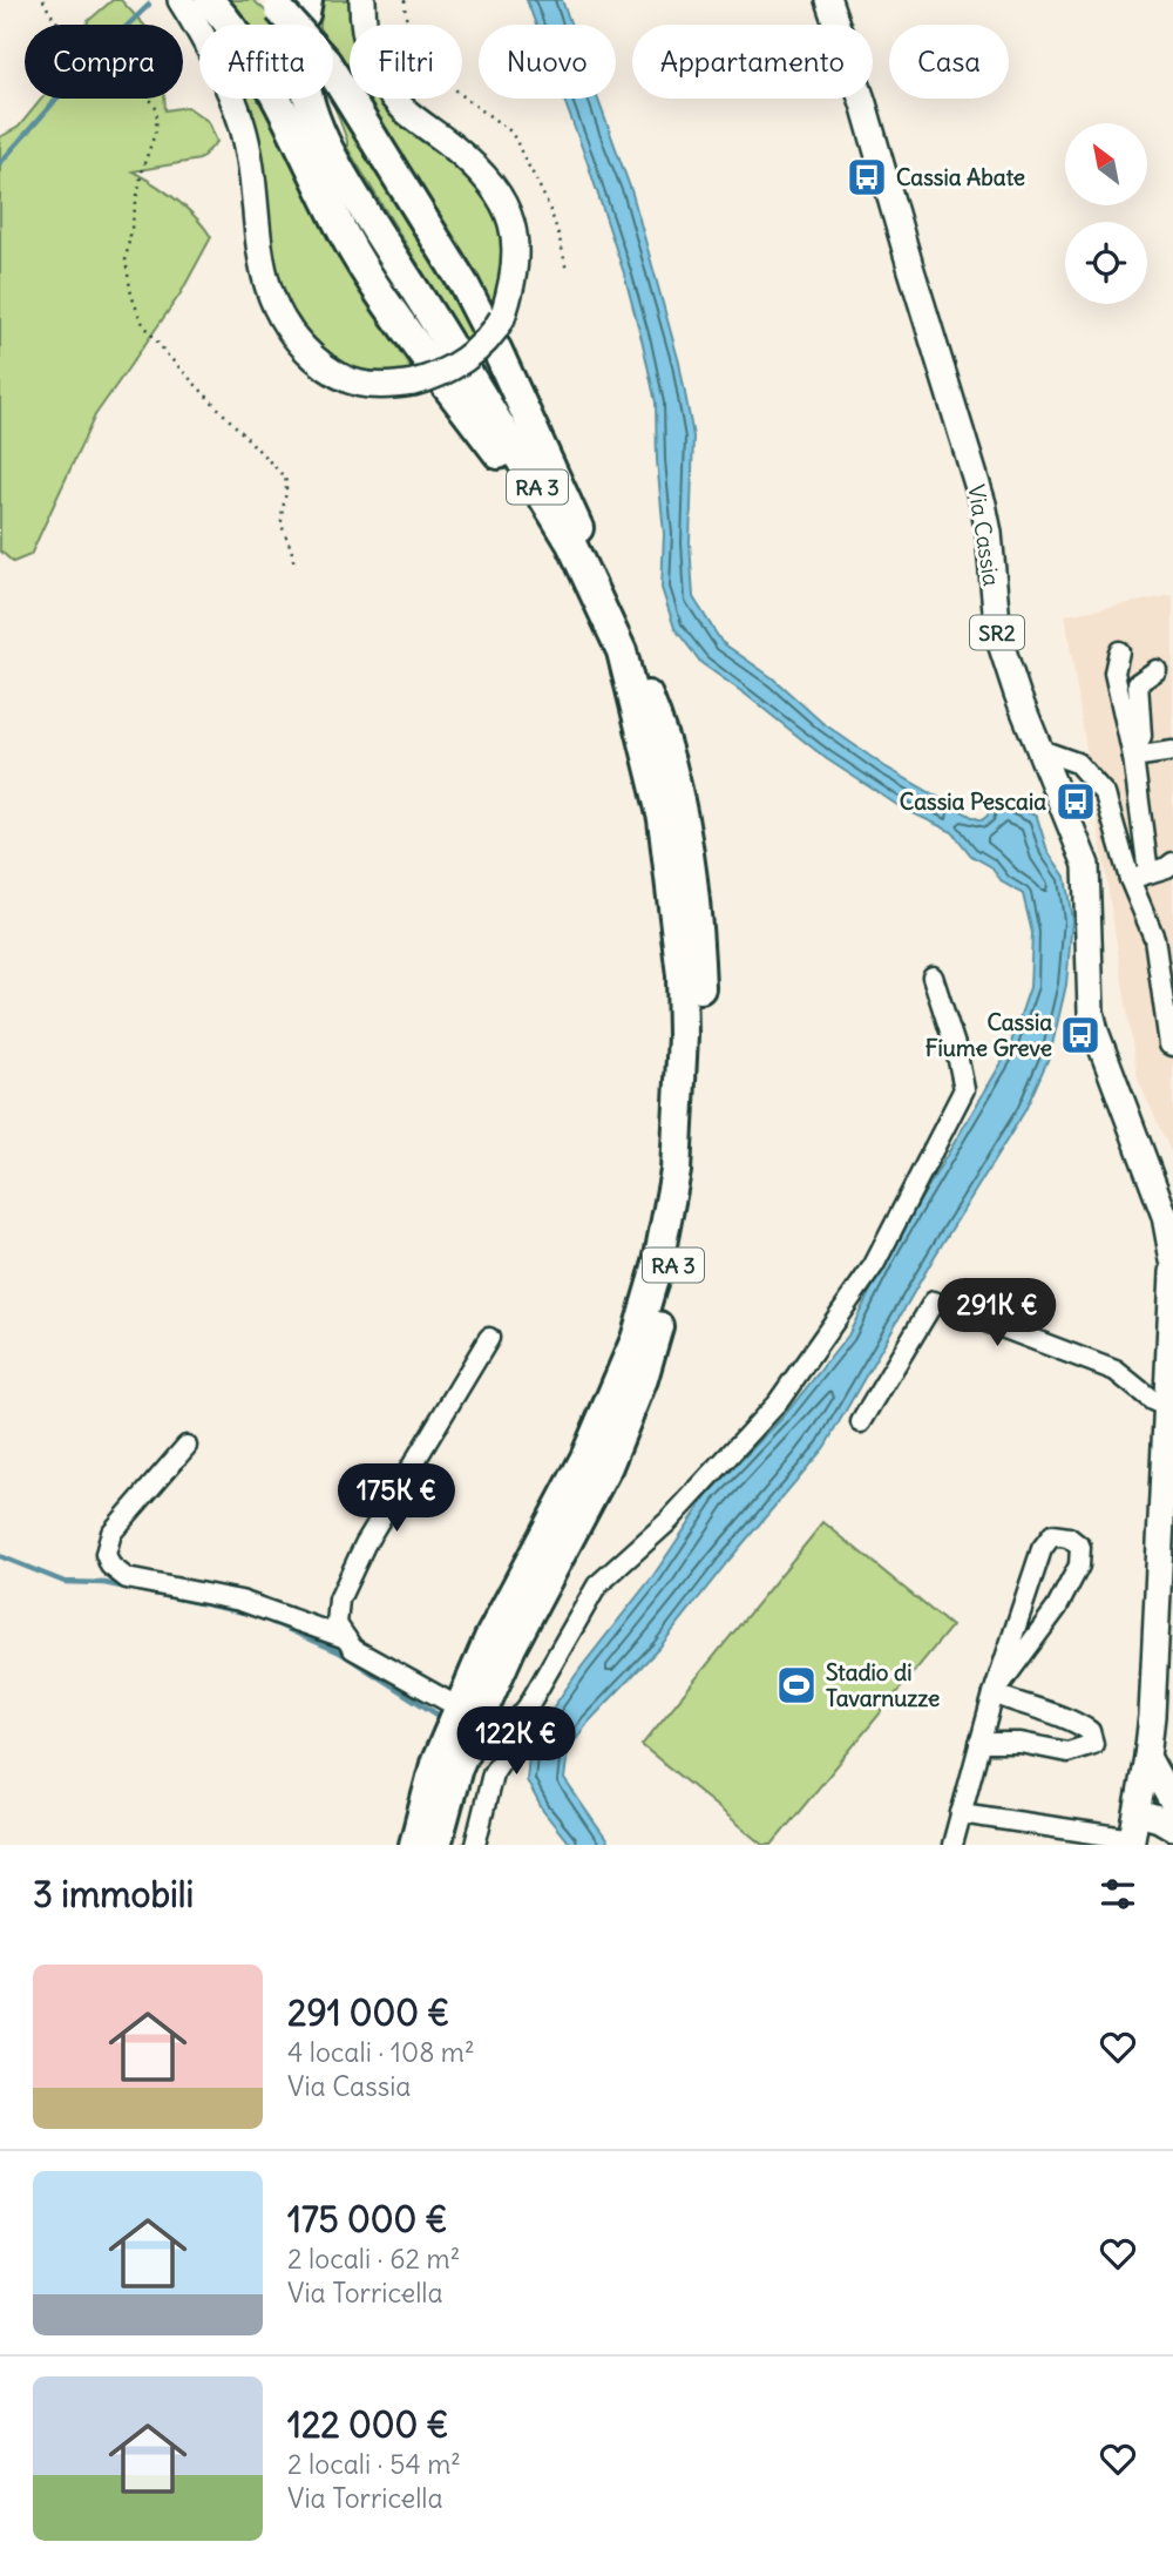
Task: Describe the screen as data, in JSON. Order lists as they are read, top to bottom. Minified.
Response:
{"streets":{"highway":["RA 3"],"main road":["Via Cassia","SR2"]},"places":{"bus stop":["Cassia Abate","Cassia Pescaia","Cassia Fiume Greve"],"sports":["Stadio di Tavarnuzze"]},"north":"top left","page":{"chip":["Compra","Affitta","Filtri","Nuovo","Appartamento","Casa"],"price":["291K €","175K €","122K €"],"heading":"3 immobili","list":[{"name":"291 000 €","note":"4 locali · 108 m² · Via Cassia"},{"name":"175 000 €","note":"2 locali · 62 m² · Via Torricella"},{"name":"122 000 €","note":"2 locali · 54 m² · Via Torricella"}]}}
